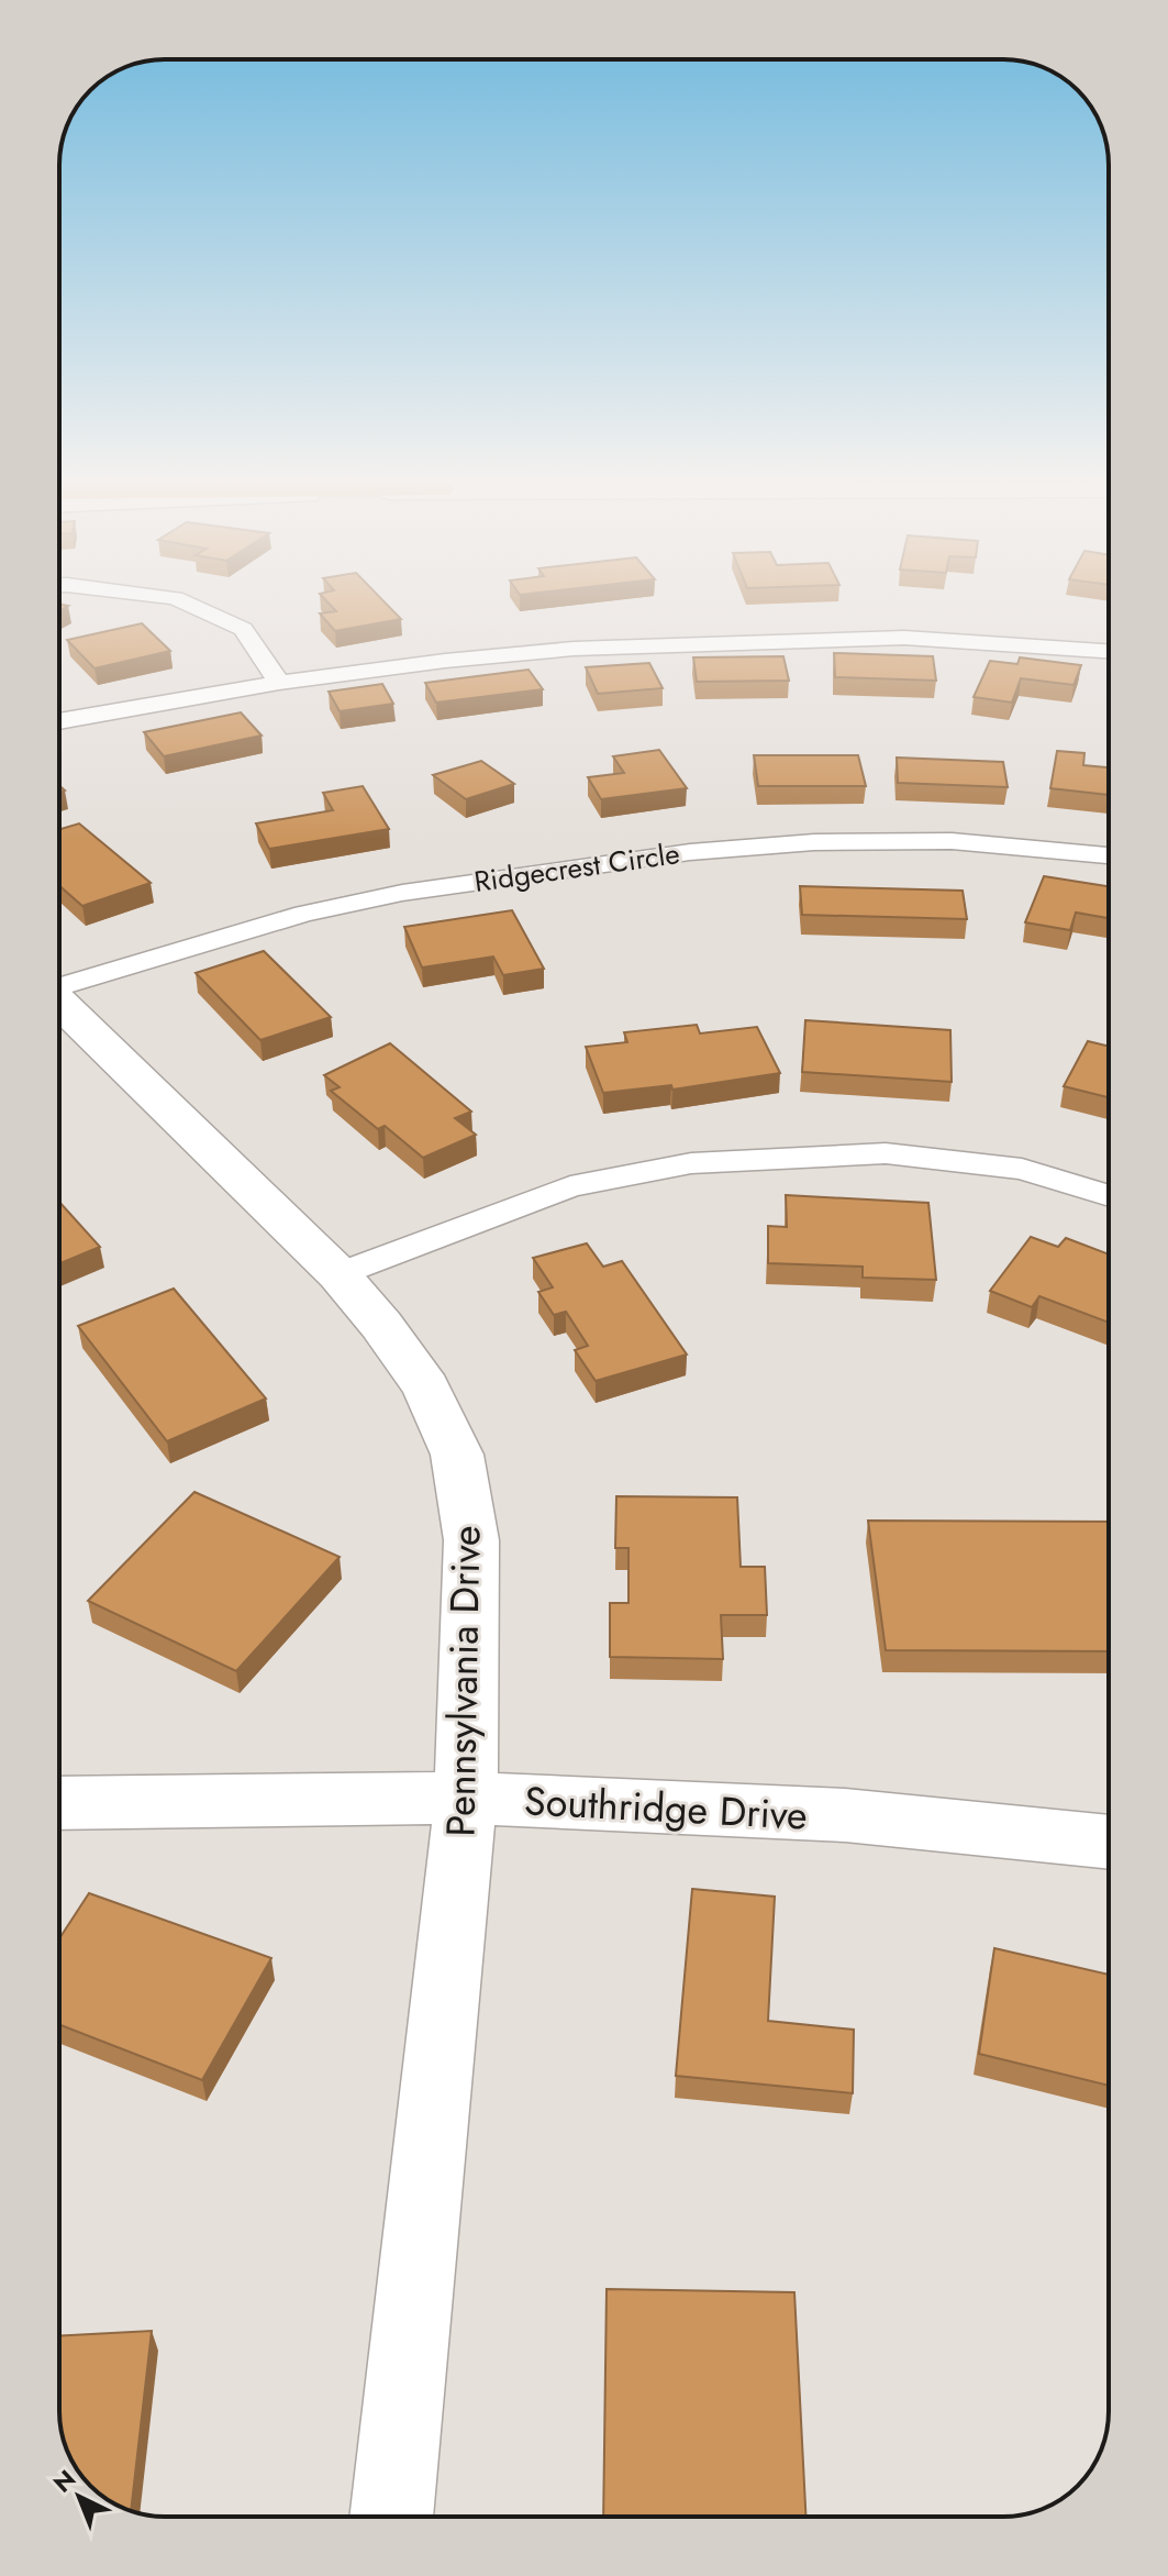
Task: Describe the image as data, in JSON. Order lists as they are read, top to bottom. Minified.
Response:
{"streets":{"street":["Ridgecrest Circle","Pennsylvania Drive","Southridge Drive"]},"crossings":[["Pennsylvania Drive","Southridge Drive"]],"north":"top left"}
